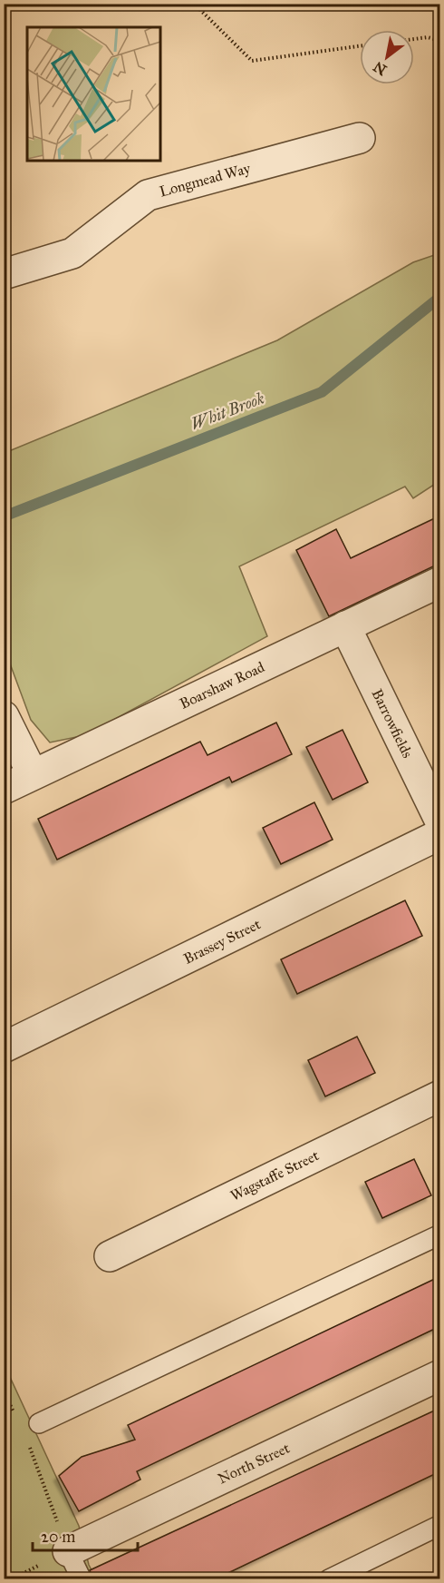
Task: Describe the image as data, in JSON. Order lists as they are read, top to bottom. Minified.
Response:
{"streets":{"street":["Longmead Way","Boarshaw Road","Barrowfields","Brassey Street","Wagstaffe Street","North Street"]},"crossings":[["Boarshaw Road","Barrowfields"]],"water":["Whit Brook"],"scale_bar":"20 m","north":"bottom left"}
